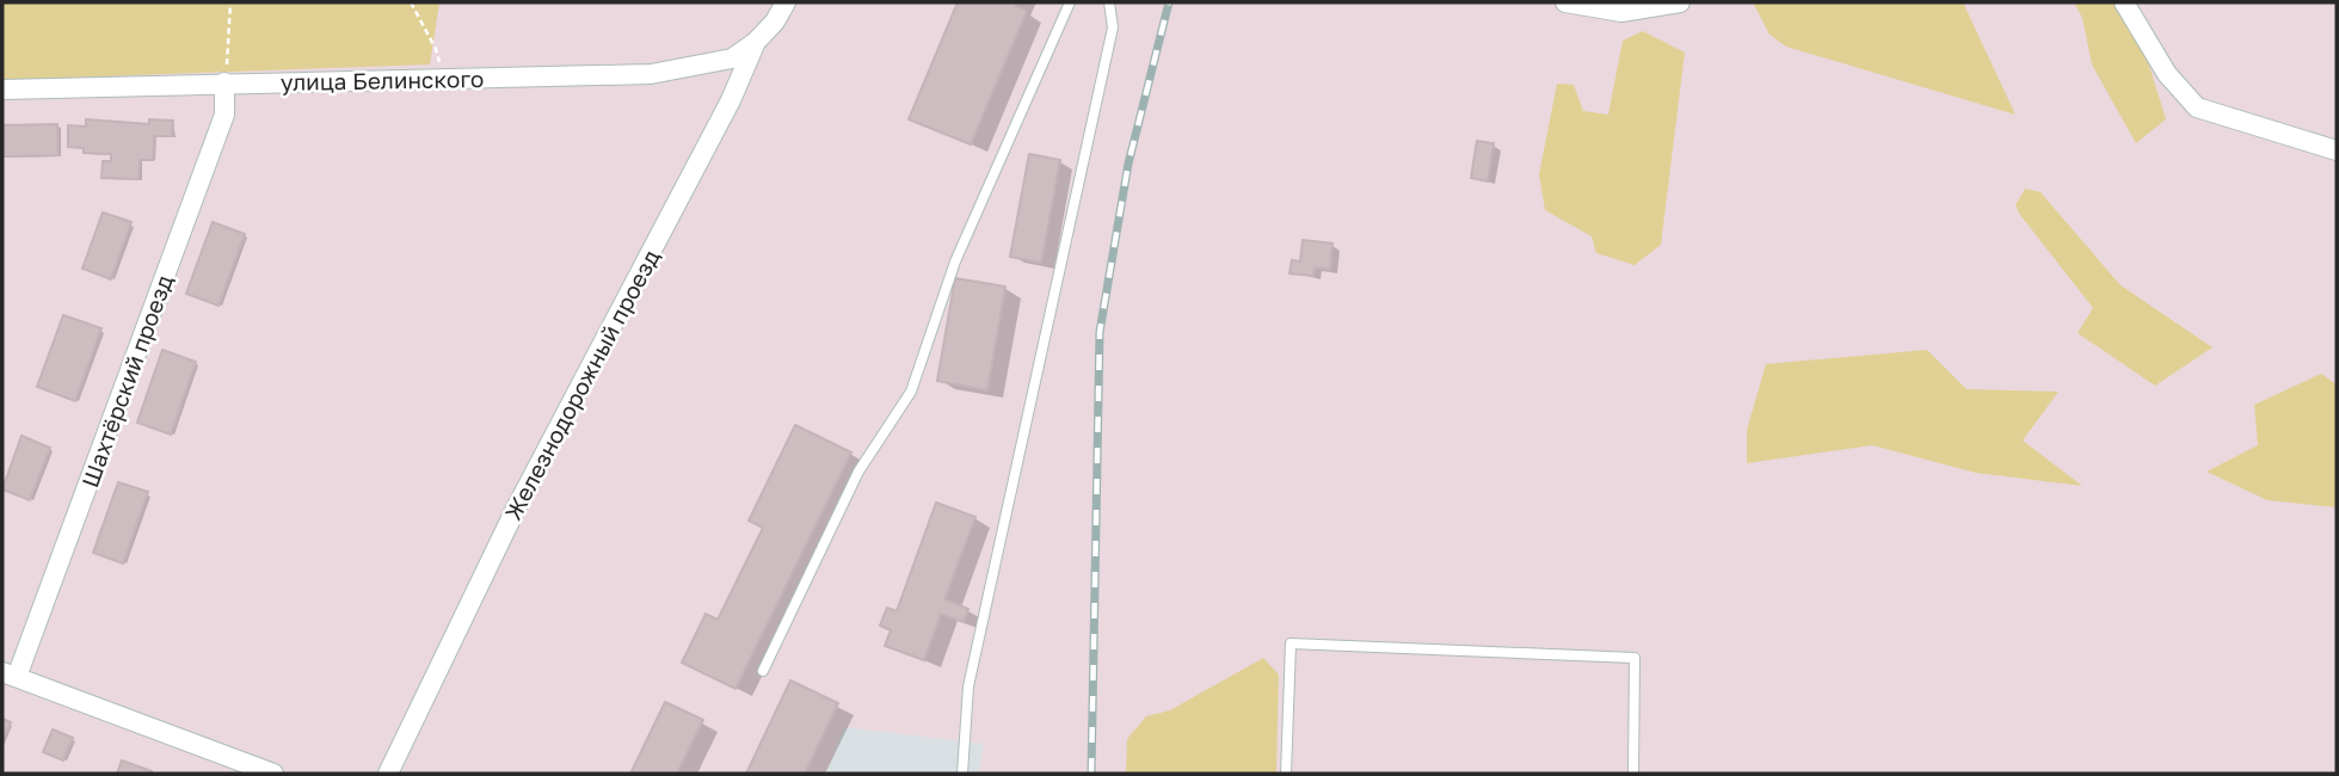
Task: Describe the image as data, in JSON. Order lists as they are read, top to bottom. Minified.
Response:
{"streets":{"street":["улица Белинского","Шахтёрский проезд","Железнодорожный проезд"]},"crossings":[["улица Белинского","Шахтёрский проезд"],["улица Белинского","Железнодорожный проезд"]]}
